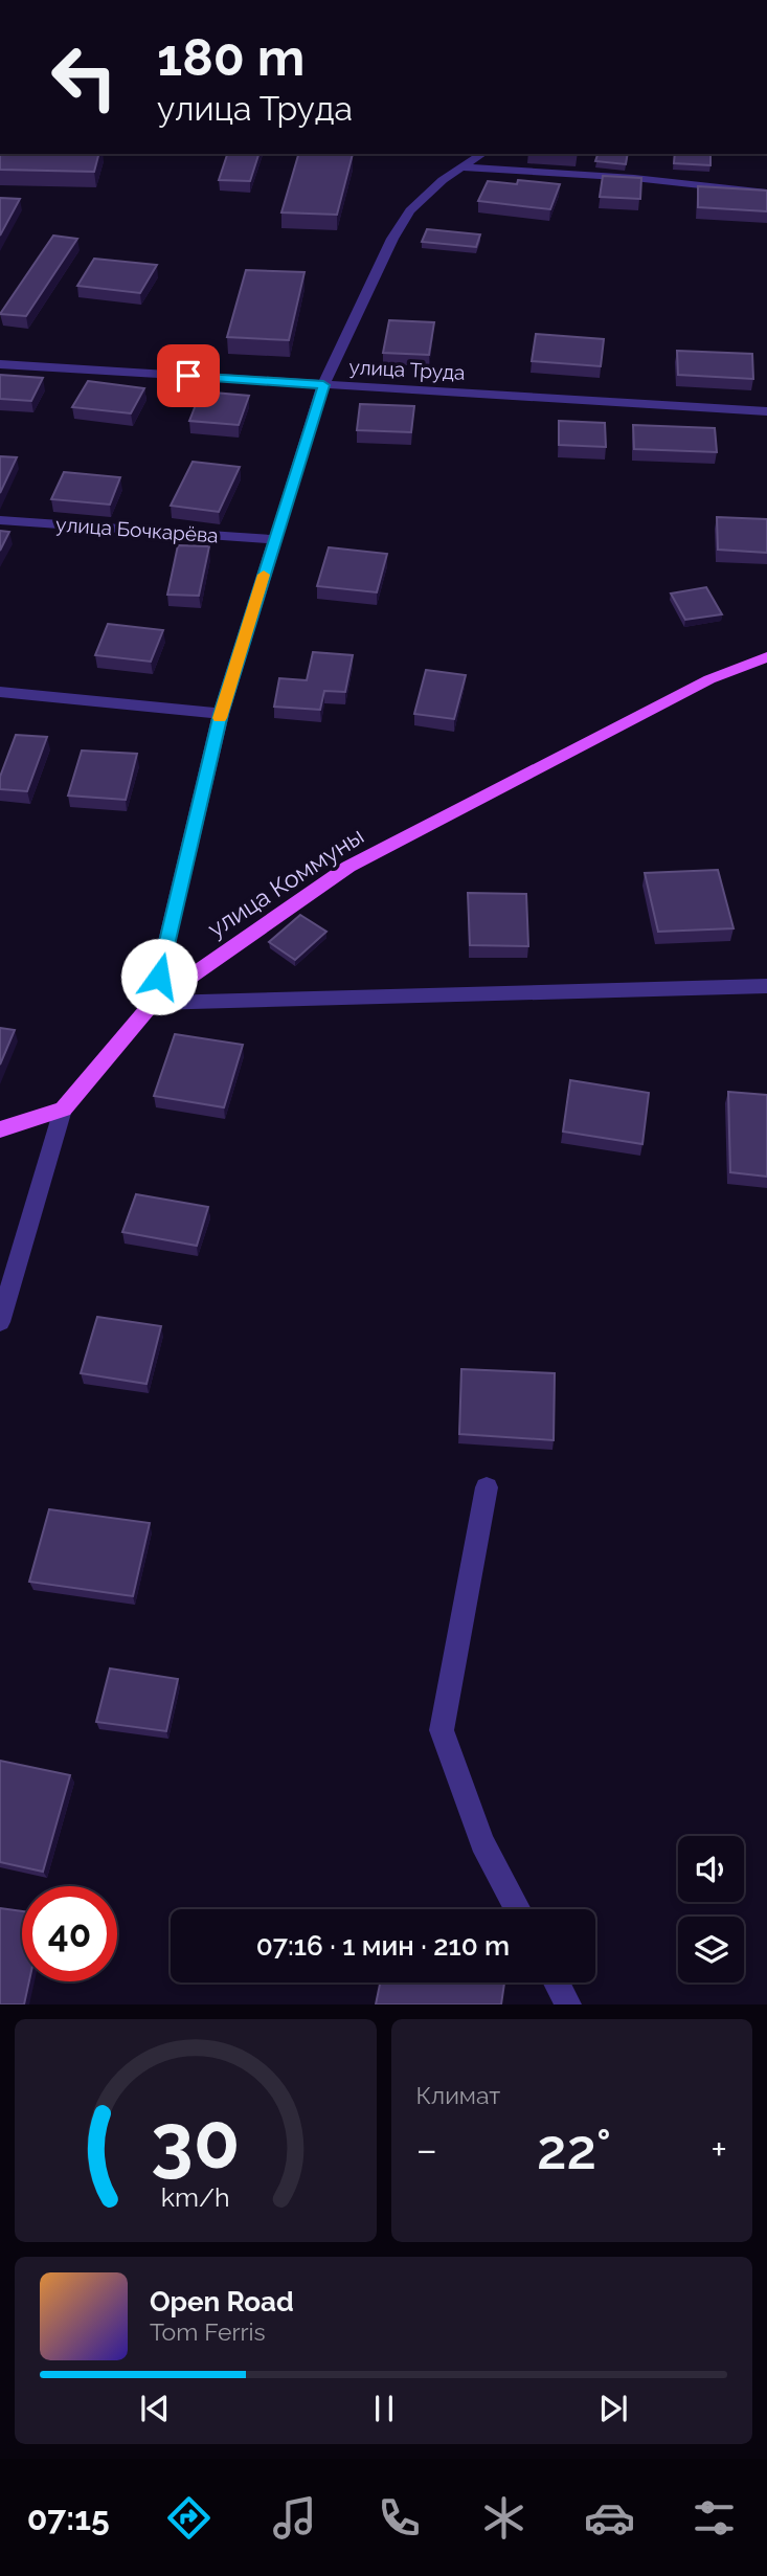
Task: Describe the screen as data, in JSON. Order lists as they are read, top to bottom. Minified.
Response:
{"streets":{"main road":["улица Коммуны"],"street":["улица Труда","улица Бочкарёва"]},"page":{"turn":["180 m","улица Труда"],"limit":"40","trip":"07:16 · 1 мин · 210 m","tile":"Климат","heat":["−","22°","+"],"song":["Open Road","Tom Ferris"],"tabs":"07:15","gauge":["30","km/h"]}}
